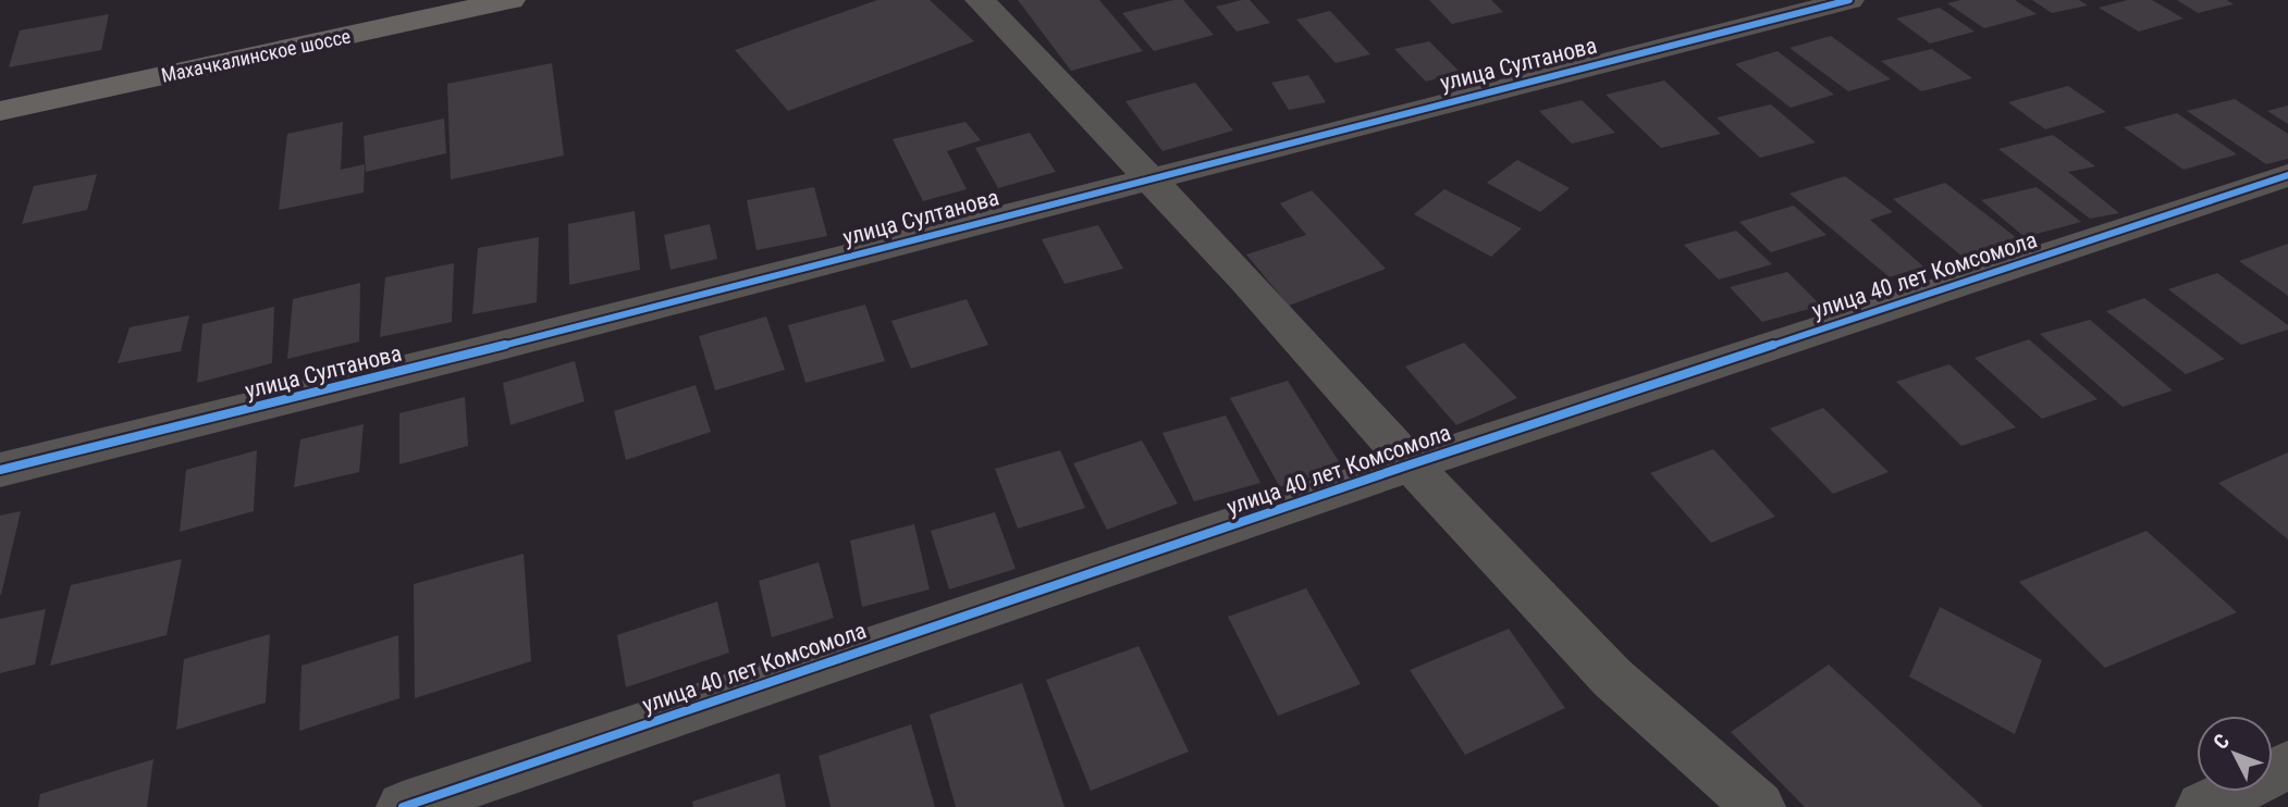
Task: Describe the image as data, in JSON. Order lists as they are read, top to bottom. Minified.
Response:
{"streets":{"highway":["Махачкалинское шоссе"],"street":["улица Султанова","улица 40 лет Комсомола"]},"north":"top left"}
